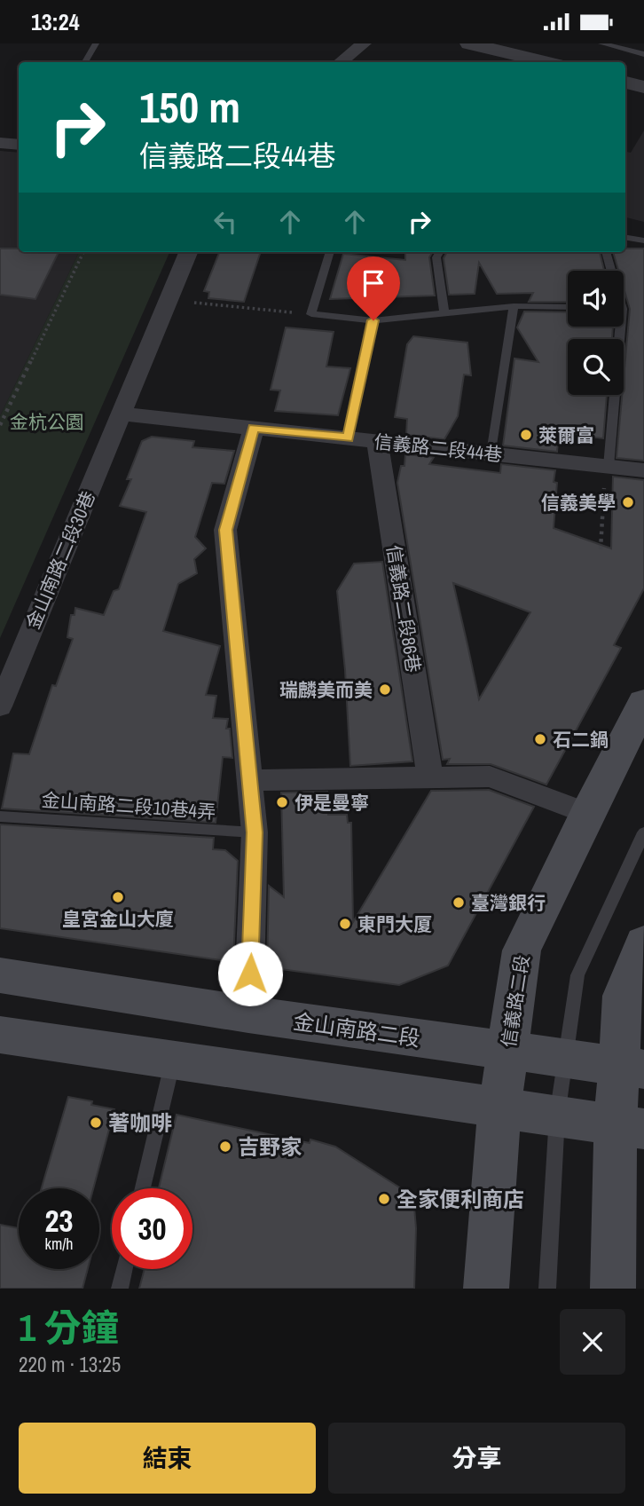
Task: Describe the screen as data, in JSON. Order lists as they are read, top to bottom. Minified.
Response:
{"streets":{"main road":["信義路二段","金山南路二段"],"street":["信義路二段44巷","金山南路二段30巷","信義路二段86巷"],"lane":["金山南路二段10巷4弄"]},"crossings":[["信義路二段44巷","金山南路二段30巷"],["信義路二段44巷","信義路二段86巷"],["信義路二段","金山南路二段"]],"parks":["金杭公園"],"places":["萊爾富","信義美學","瑞麟美而美","石二鍋","伊是曼寧","皇宮金山大廈","臺灣銀行","東門大厦","著咖啡","吉野家","全家便利商店"],"page":{"status":"13:24","turn":["150 m","信義路二段44巷"],"speed":"23 km/h","limit":"30","heading":["1 分鐘","220 m · 13:25"],"buttons":["結束","分享"]}}
